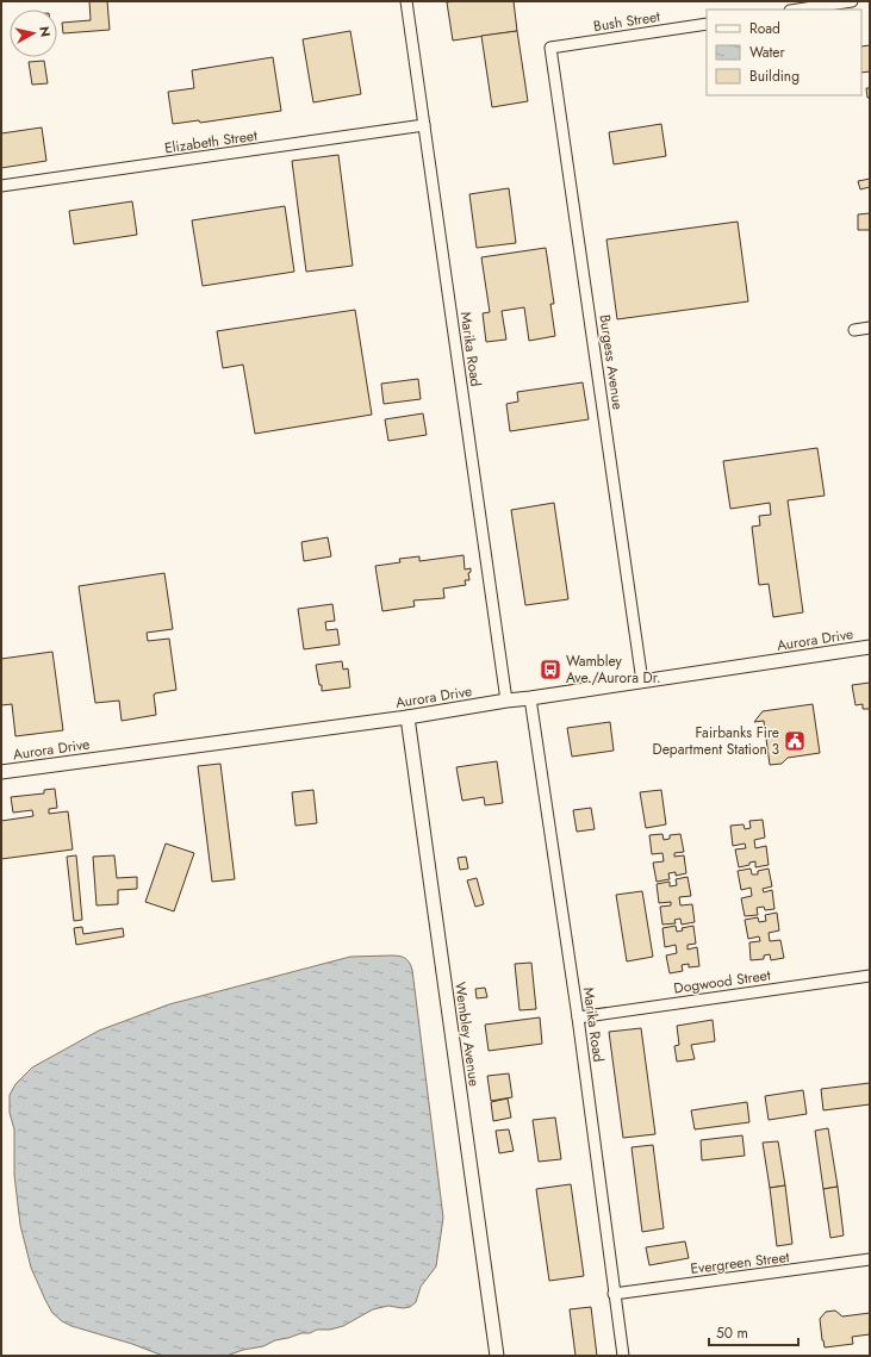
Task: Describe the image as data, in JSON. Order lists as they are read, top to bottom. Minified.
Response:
{"streets":{"street":["Bush Street","Elizabeth Street","Marika Road","Burgess Avenue","Aurora Drive","Dogwood Street","Wembley Avenue","Evergreen Street"]},"crossings":[["Bush Street","Burgess Avenue"],["Elizabeth Street","Marika Road"],["Marika Road","Aurora Drive"],["Marika Road","Dogwood Street"],["Marika Road","Evergreen Street"],["Burgess Avenue","Aurora Drive"],["Aurora Drive","Wembley Avenue"]],"places":{"bus stop":["Wambley Ave./Aurora Dr."],"public building":["Fairbanks Fire Department Station 3"]},"legend":["Road","Water","Building"],"scale_bar":"50 m","north":"right"}
